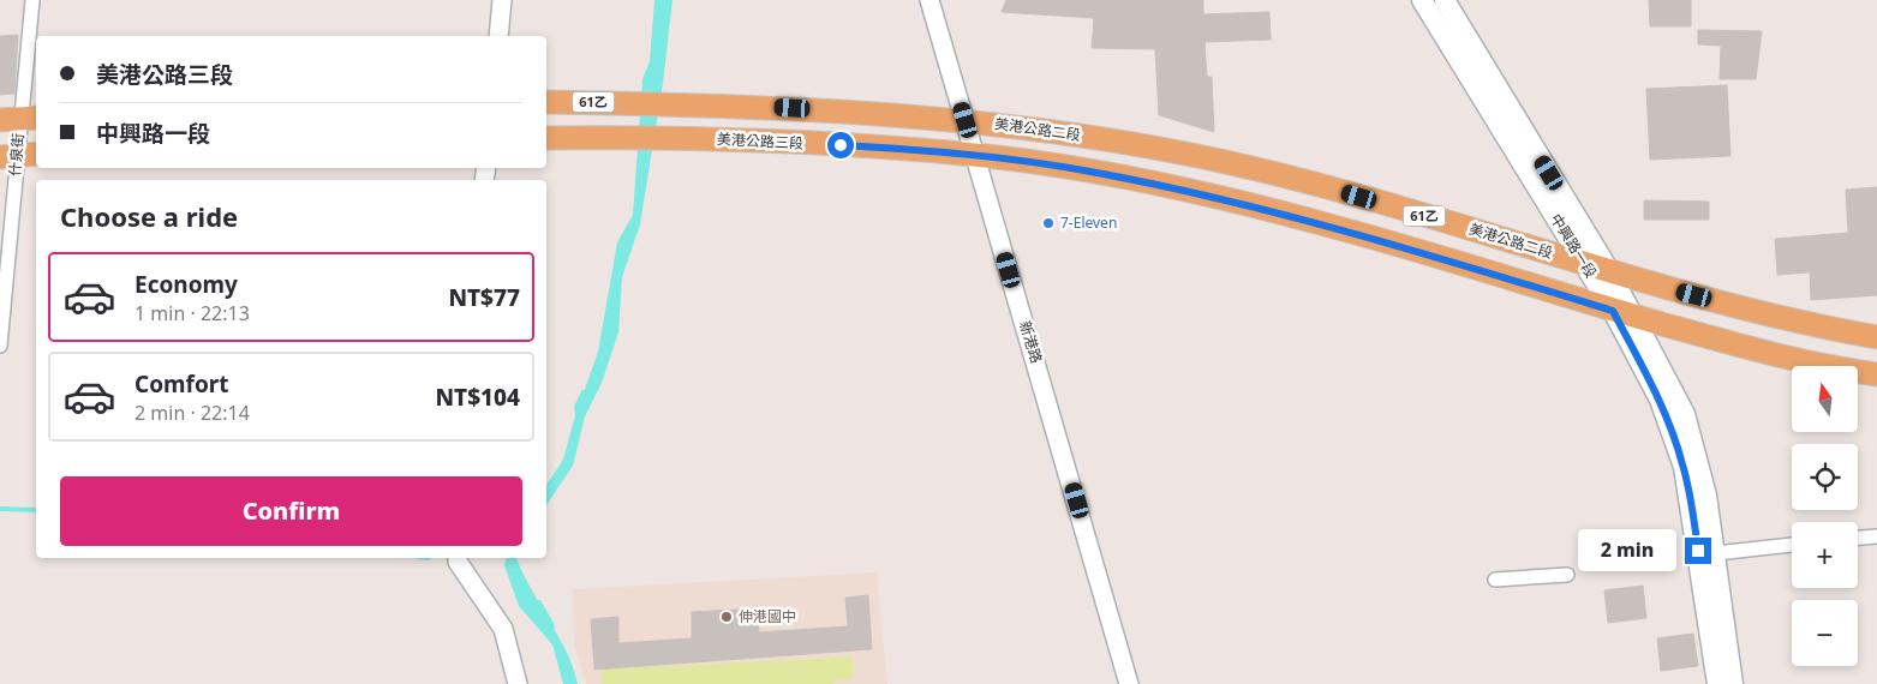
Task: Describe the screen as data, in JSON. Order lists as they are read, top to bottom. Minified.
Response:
{"streets":{"main road":["61乙","美港公路二段","美港公路三段","中興路一段"],"street":["什泉街","新港路"]},"crossings":[["61乙","美港公路二段"],["61乙","美港公路三段"],["61乙","中興路一段"],["61乙","新港路"],["美港公路二段","中興路一段"],["美港公路二段","新港路"],["美港公路三段","新港路"]],"places":["7-Eleven","伸港國中"],"north":"top","page":{"banner":["美港公路三段","中興路一段"],"heading":"Choose a ride","list":[{"name":"Economy","note":"1 min · 22:13","value":"NT$77"},{"name":"Comfort","note":"2 min · 22:14","value":"NT$104"}],"map_buttons":["+","−"],"buttons":"Confirm","bubble":"2 min"}}
